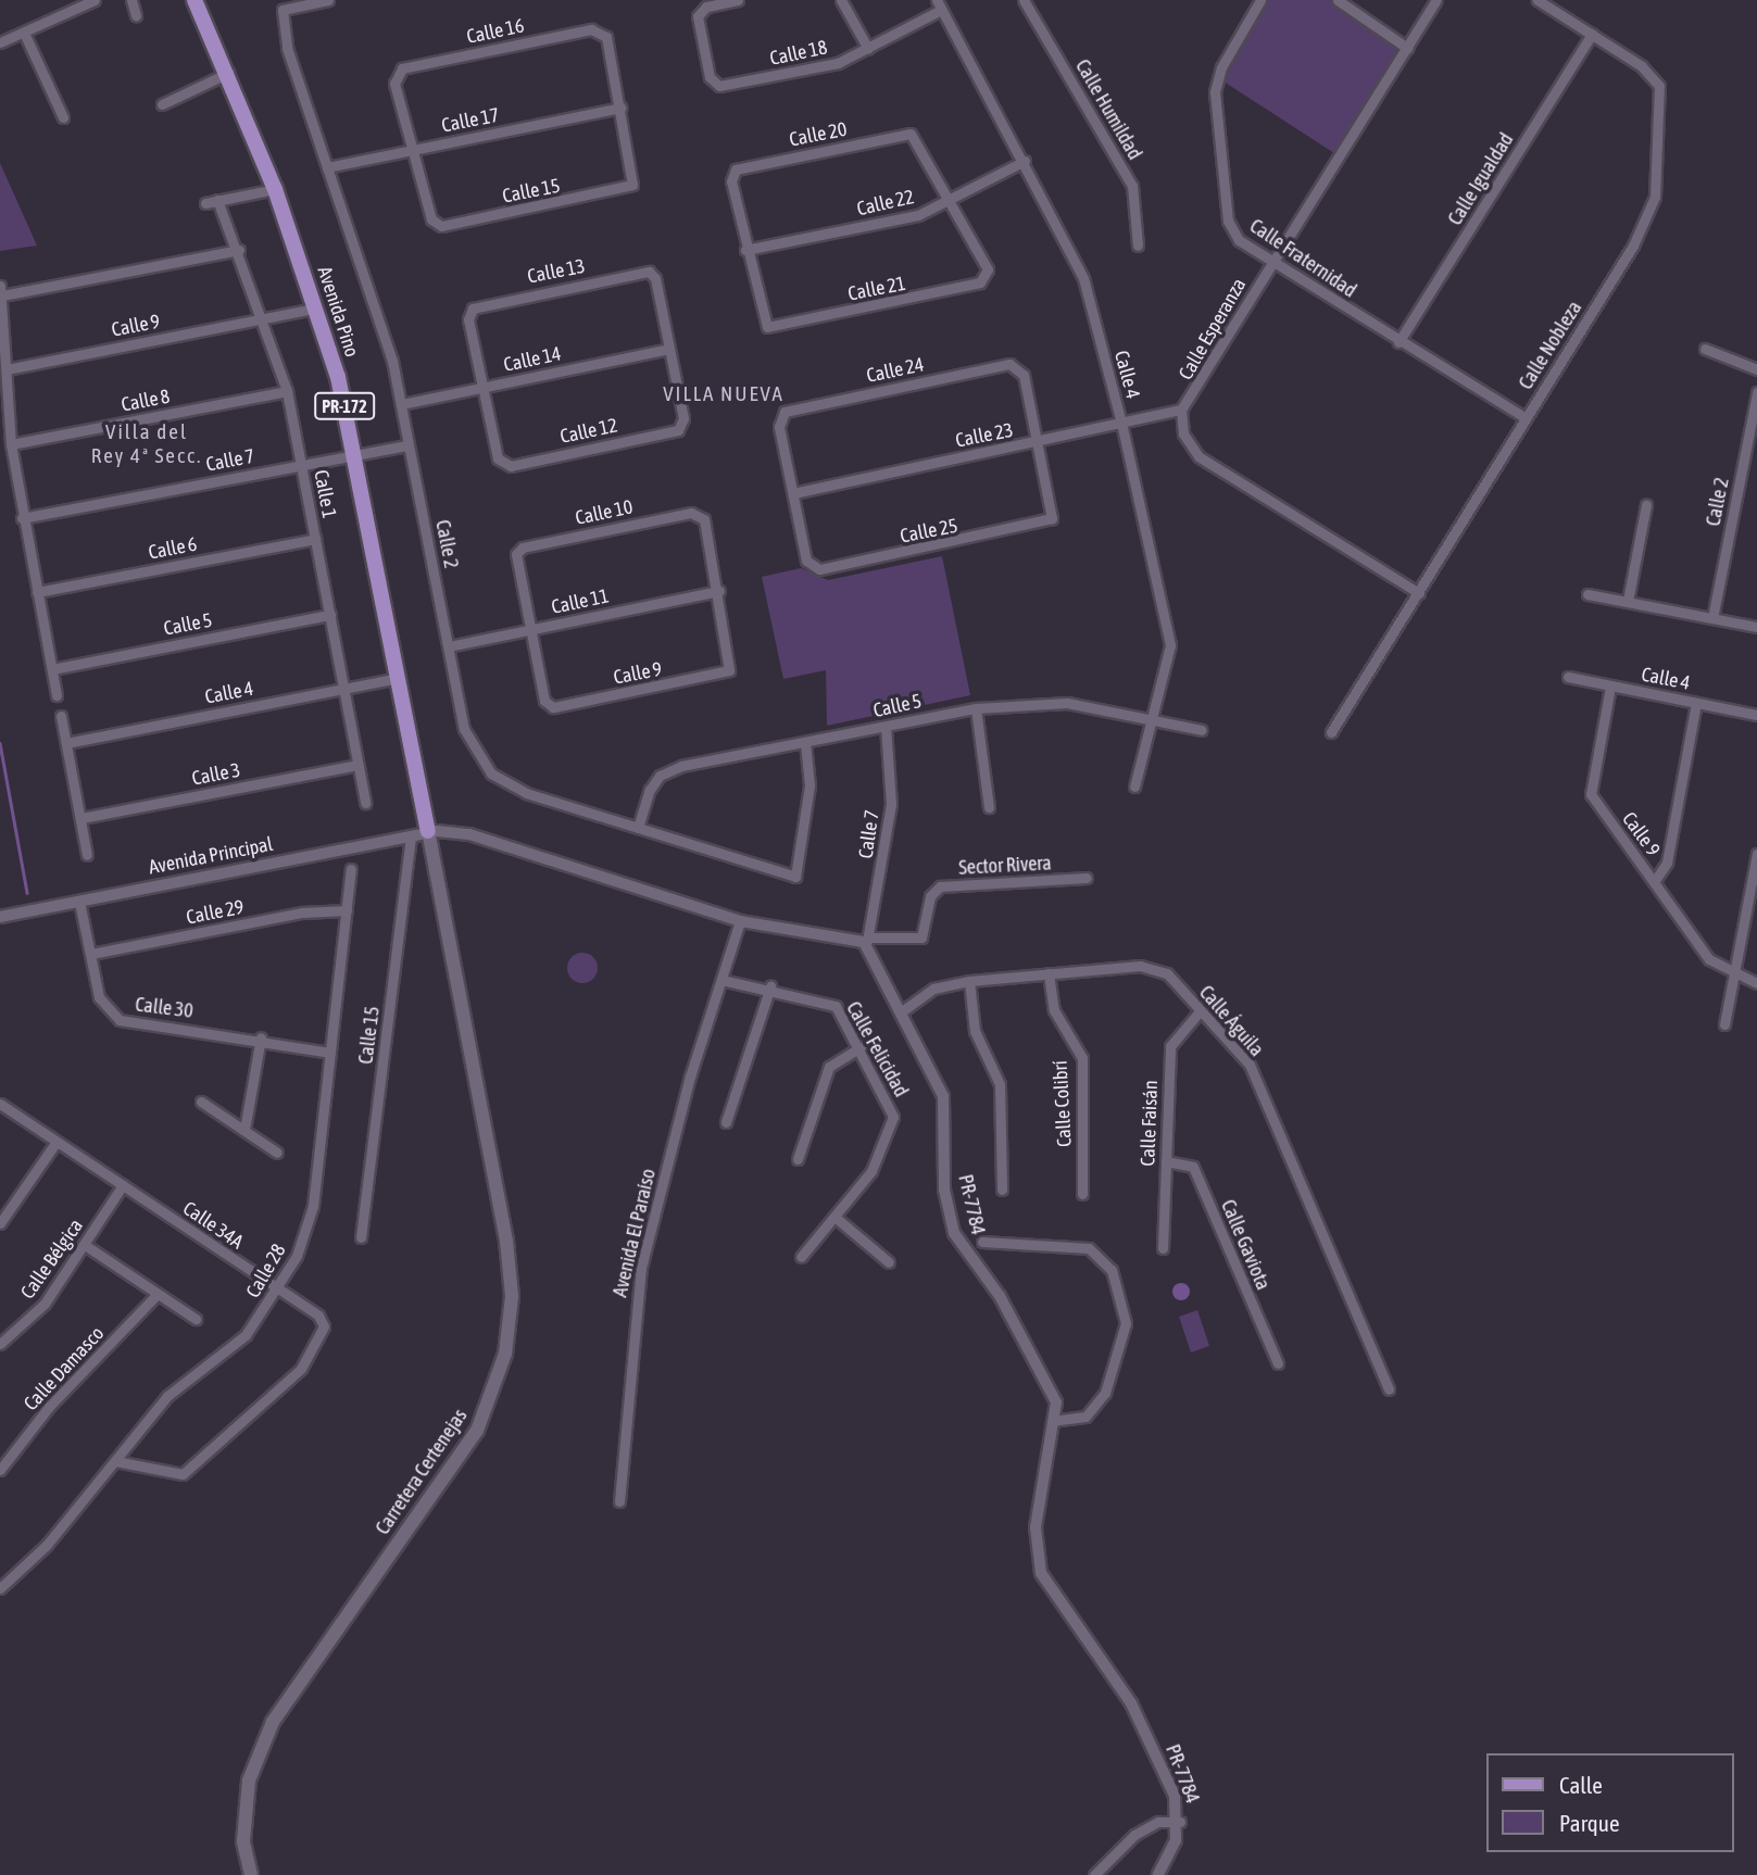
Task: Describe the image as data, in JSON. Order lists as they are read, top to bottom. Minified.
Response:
{"streets":{"main road":["Avenida Pino","PR-172","Carretera Certenejas"],"street":["Calle 16","Calle 18","Calle Humildad","Calle 17","Calle 20","Calle Igualdad","Calle 15","Calle 22","Calle Fraternidad","Calle 13","Calle 21","Calle 9","Calle Esperanza","Calle Nobleza","Calle 14","Calle 24","Calle 4","Calle 8","Calle 12","Calle 23","Calle 7","Calle 1","Calle 2","Calle 10","Calle 25","Calle 6","Calle 11","Calle 5","Calle 3","Avenida Principal","Sector Rivera","Calle 29","Calle 30","Calle Águila","Calle Felicidad","Calle Colibrí","Calle Faisán","PR-7784","Calle 34A","Avenida El Paraíso","Calle Gaviota","Calle Bélgica","Calle 28","Calle Damasco"]},"crossings":[["Calle 16","Calle 17"],["Calle 16","Calle 15"],["Calle 18","Calle 4"],["Calle 17","Calle 15"],["Calle 17","Calle 2"],["Calle 20","Calle 22"],["Calle 20","Calle 21"],["Calle Igualdad","Calle Fraternidad"],["Calle Igualdad","Calle Nobleza"],["Calle 15","Avenida Principal"],["Calle 22","Calle 21"],["Calle 22","Calle 4"],["Calle Fraternidad","Calle Esperanza"],["Calle Fraternidad","Calle Nobleza"],["Calle 13","Calle 14"],["Calle 13","Calle 12"],["Avenida Pino","Calle 9"],["Avenida Pino","Calle 4"],["Avenida Pino","Calle 7"],["Avenida Pino","Avenida Principal"],["Avenida Pino","Carretera Certenejas"],["Calle 9","Calle 4"],["Calle 9","Calle 1"],["Calle 9","Calle 10"],["Calle 9","Calle 11"],["Calle Esperanza","Calle 23"],["Calle 14","Calle 12"],["Calle 14","Calle 2"],["Calle 24","Calle 23"],["Calle 24","Calle 25"],["Calle 4","Calle 23"],["Calle 4","Calle 1"],["Calle 4","Calle 5"],["Calle 8","Calle 1"],["Calle 23","Calle 25"],["Calle 7","Calle 1"],["Calle 7","Calle 2"],["Calle 7","Calle 5"],["Calle 7","Sector Rivera"],["Calle 7","PR-7784"],["Calle 1","Calle 6"],["Calle 1","Calle 5"],["Calle 1","Calle 3"],["Calle 2","Calle 11"],["Calle 2","Calle 5"],["Calle 10","Calle 11"],["Avenida Principal","Calle 30"],["Avenida Principal","Carretera Certenejas"],["Sector Rivera","PR-7784"],["Calle 29","Calle 30"],["Calle 29","Calle 28"],["Calle 30","Calle 28"],["Calle Águila","Calle Colibrí"],["Calle Águila","Calle Faisán"],["Calle Águila","PR-7784"],["Calle Felicidad","Avenida El Paraíso"],["Calle Faisán","Calle Gaviota"],["Calle 34A","Calle Bélgica"],["Calle 34A","Calle 28"]],"districts":["VILLA NUEVA","Villa del Rey 4ª Secc."],"legend":["Calle","Parque"]}
